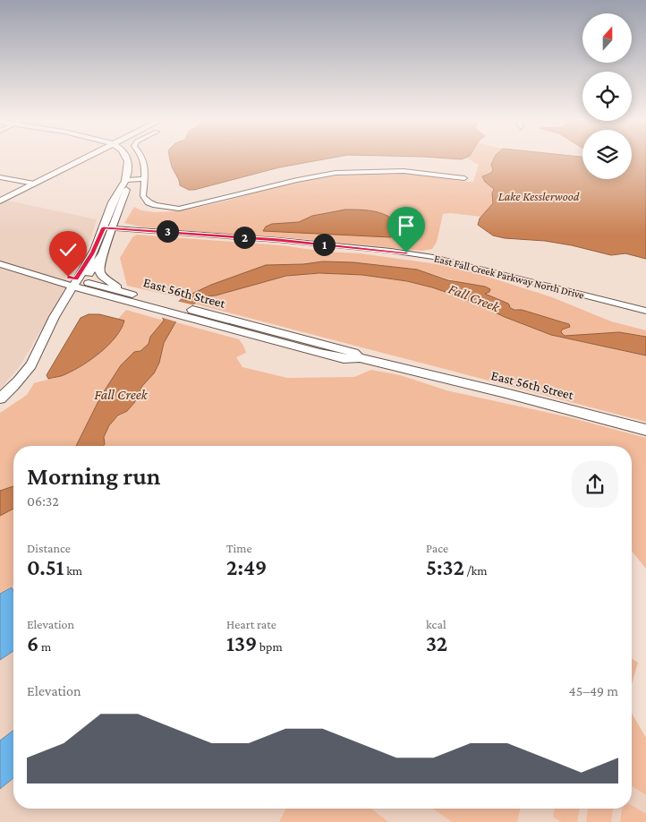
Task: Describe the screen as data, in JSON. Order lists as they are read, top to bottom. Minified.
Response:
{"streets":{"main road":["East 56th Street"],"street":["East Fall Creek Parkway North Drive"]},"water":["Lake Kesslerwood","Fall Creek"],"north":"top","page":{"pins":["3","2","1"],"heading":["Morning run","06:32"],"stats":[["Distance","0.51 km"],["Time","2:49"],["Pace","5:32 /km"],["Elevation","6 m"],["Heart rate","139 bpm"],["kcal","32"]],"chart":["Elevation","45–49 m"]}}
